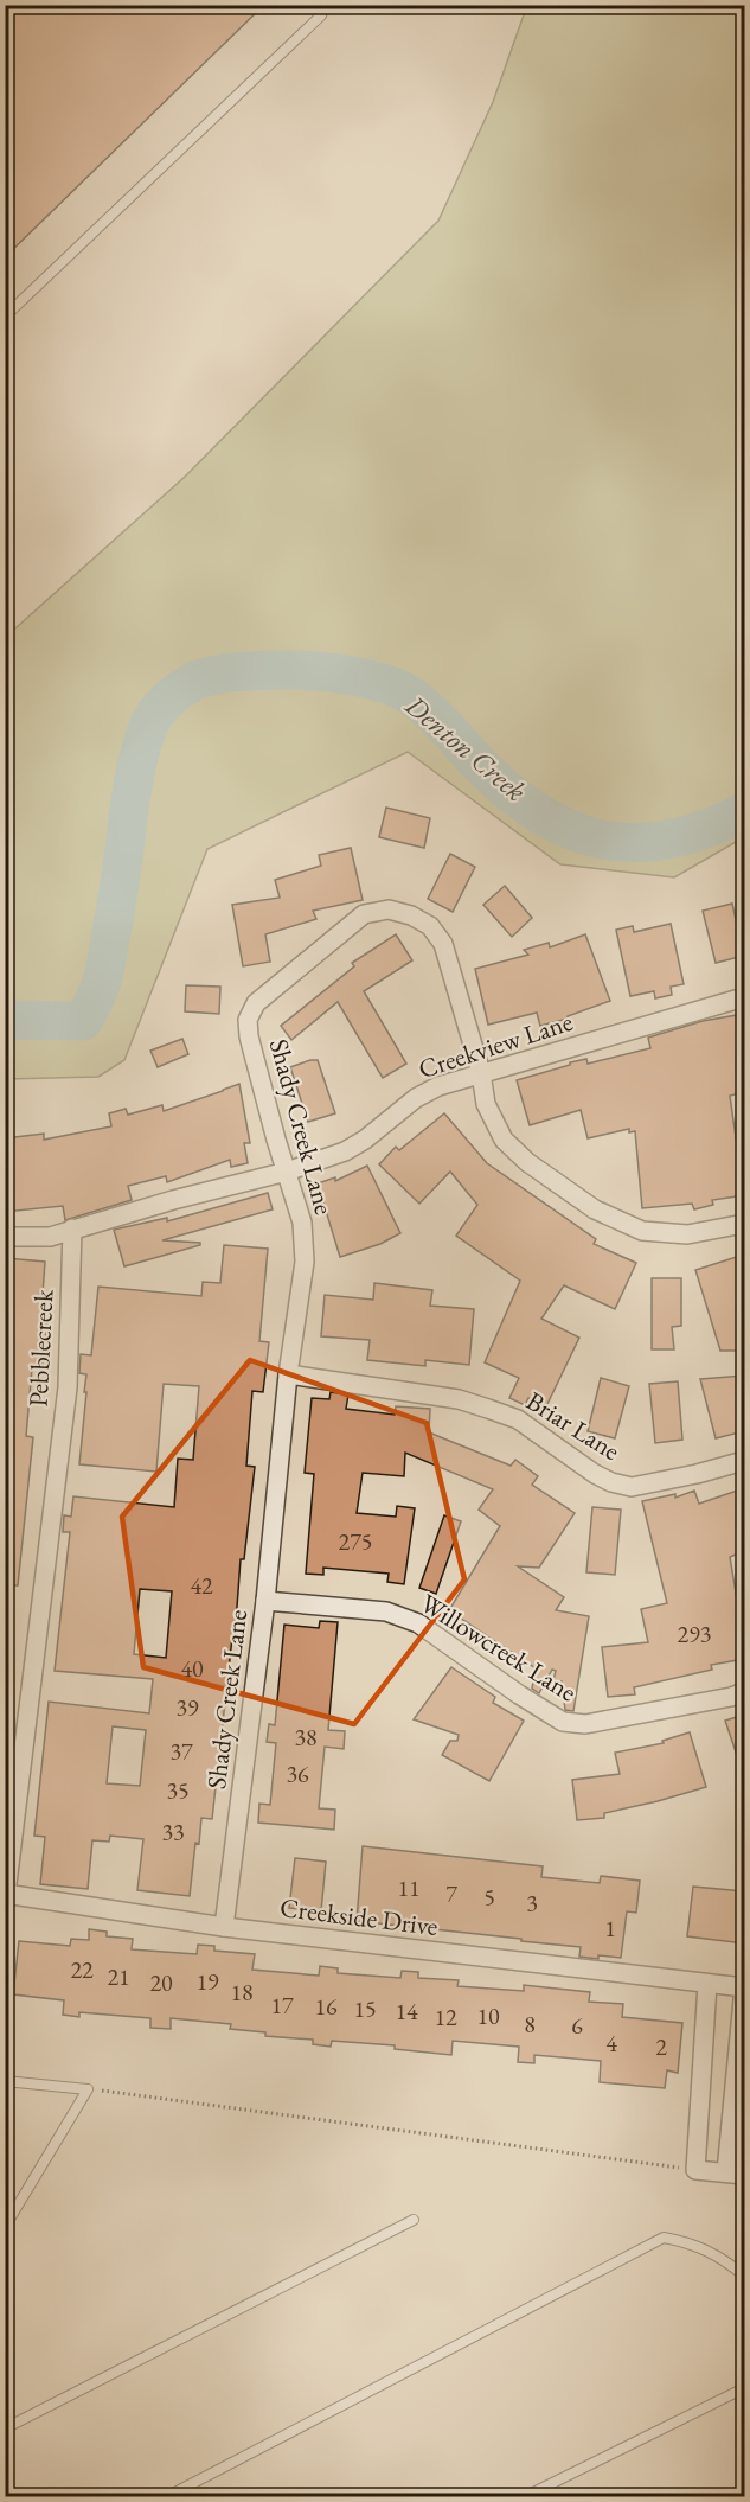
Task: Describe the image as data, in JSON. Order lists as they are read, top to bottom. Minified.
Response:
{"streets":{"street":["Creekview Lane","Shady Creek Lane","Pebblecreek","Briar Lane","Willowcreek Lane","Creekside Drive"]},"crossings":[["Creekview Lane","Shady Creek Lane"],["Creekview Lane","Pebblecreek"],["Shady Creek Lane","Briar Lane"],["Shady Creek Lane","Willowcreek Lane"],["Shady Creek Lane","Creekside Drive"],["Pebblecreek","Creekside Drive"]],"water":["Denton Creek"],"house_numbers":["275","42","293","40","39","38","37","36","35","33","11","7","5","3","1","22","21","19","20","18","17","16","15","14","10","12","8","6","4","2"]}
